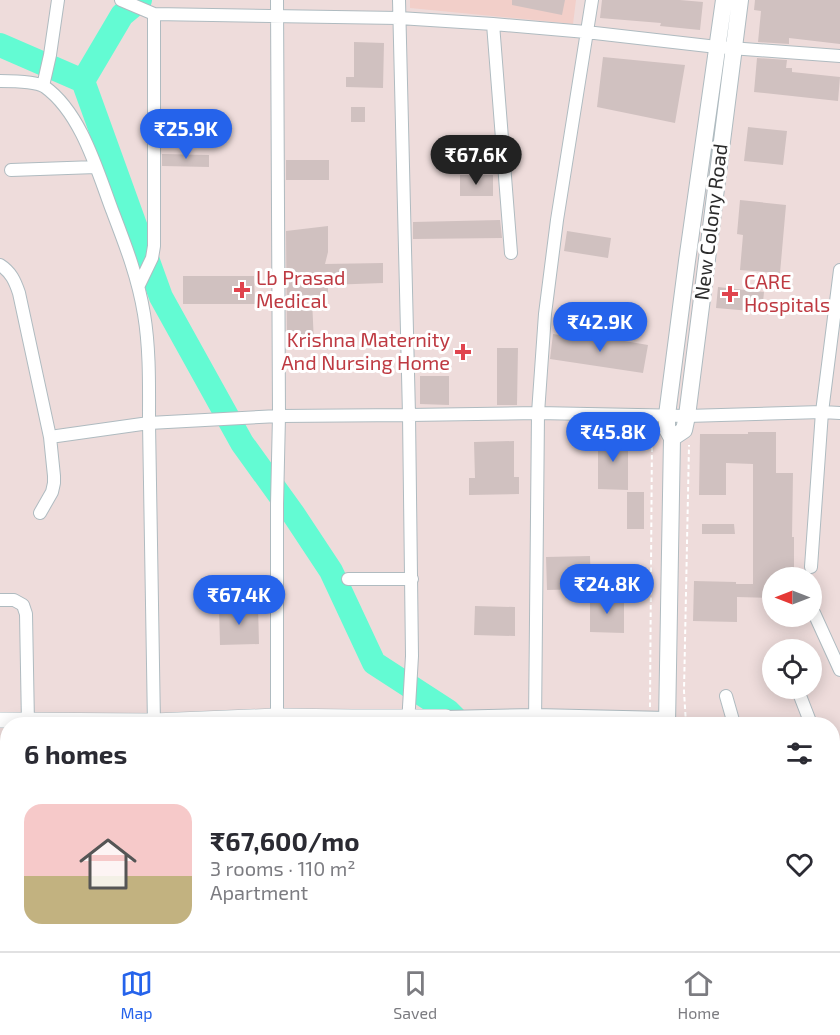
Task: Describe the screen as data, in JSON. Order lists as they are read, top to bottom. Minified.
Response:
{"streets":{"main road":["New Colony Road"]},"places":{"health":["Lb Prasad Medical","CARE Hospitals","Krishna Maternity And Nursing Home"]},"north":"left","page":{"price":["₹25.9K","₹67.6K","₹42.9K","₹45.8K","₹24.8K","₹67.4K"],"heading":"6 homes","list":[{"name":"₹67,600/mo","note":"3 rooms · 110 m² · Apartment"}],"tabs":["Map","Saved","Home"]}}
